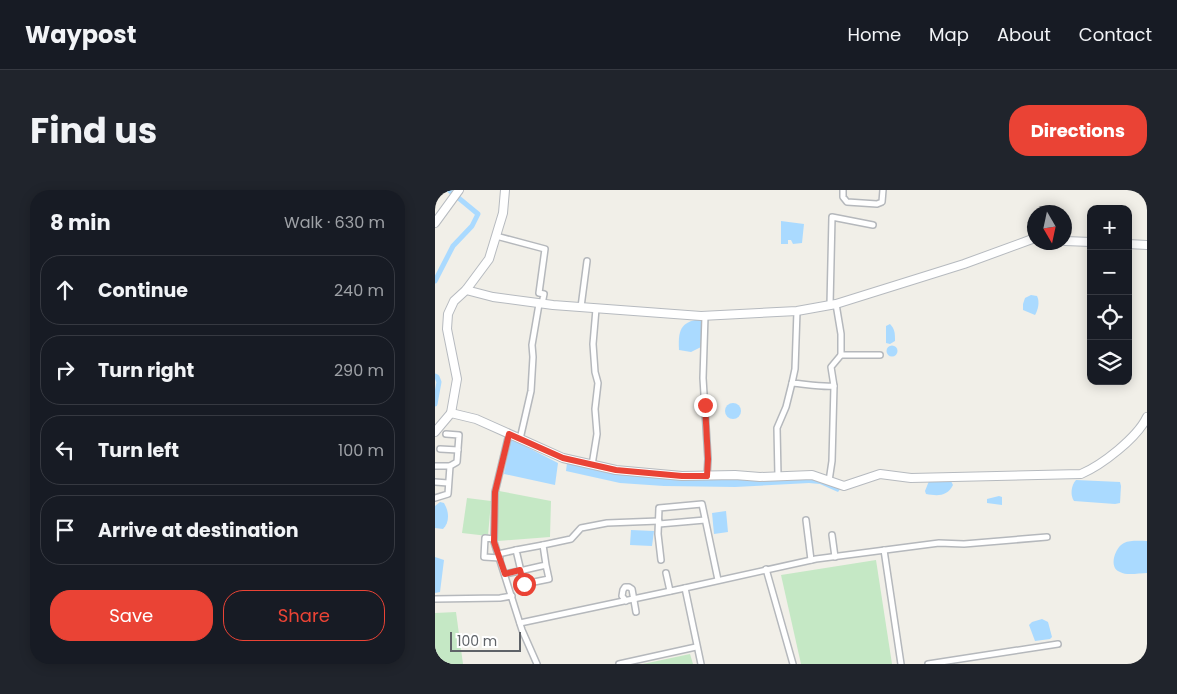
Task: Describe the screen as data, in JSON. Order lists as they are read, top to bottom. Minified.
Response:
{"scale_bar":"100 m","north":"bottom","page":{"header":"Waypost","nav":["Home","Map","About","Contact"],"title":"Find us","buttons":["Directions",["Save","Share"]],"heading":["8 min","Walk · 630 m"],"map_buttons":["+","−"],"list":[["Continue","240 m"],["Turn right","290 m"],["Turn left","100 m"],"Arrive at destination"],"scale":"100 m"}}
